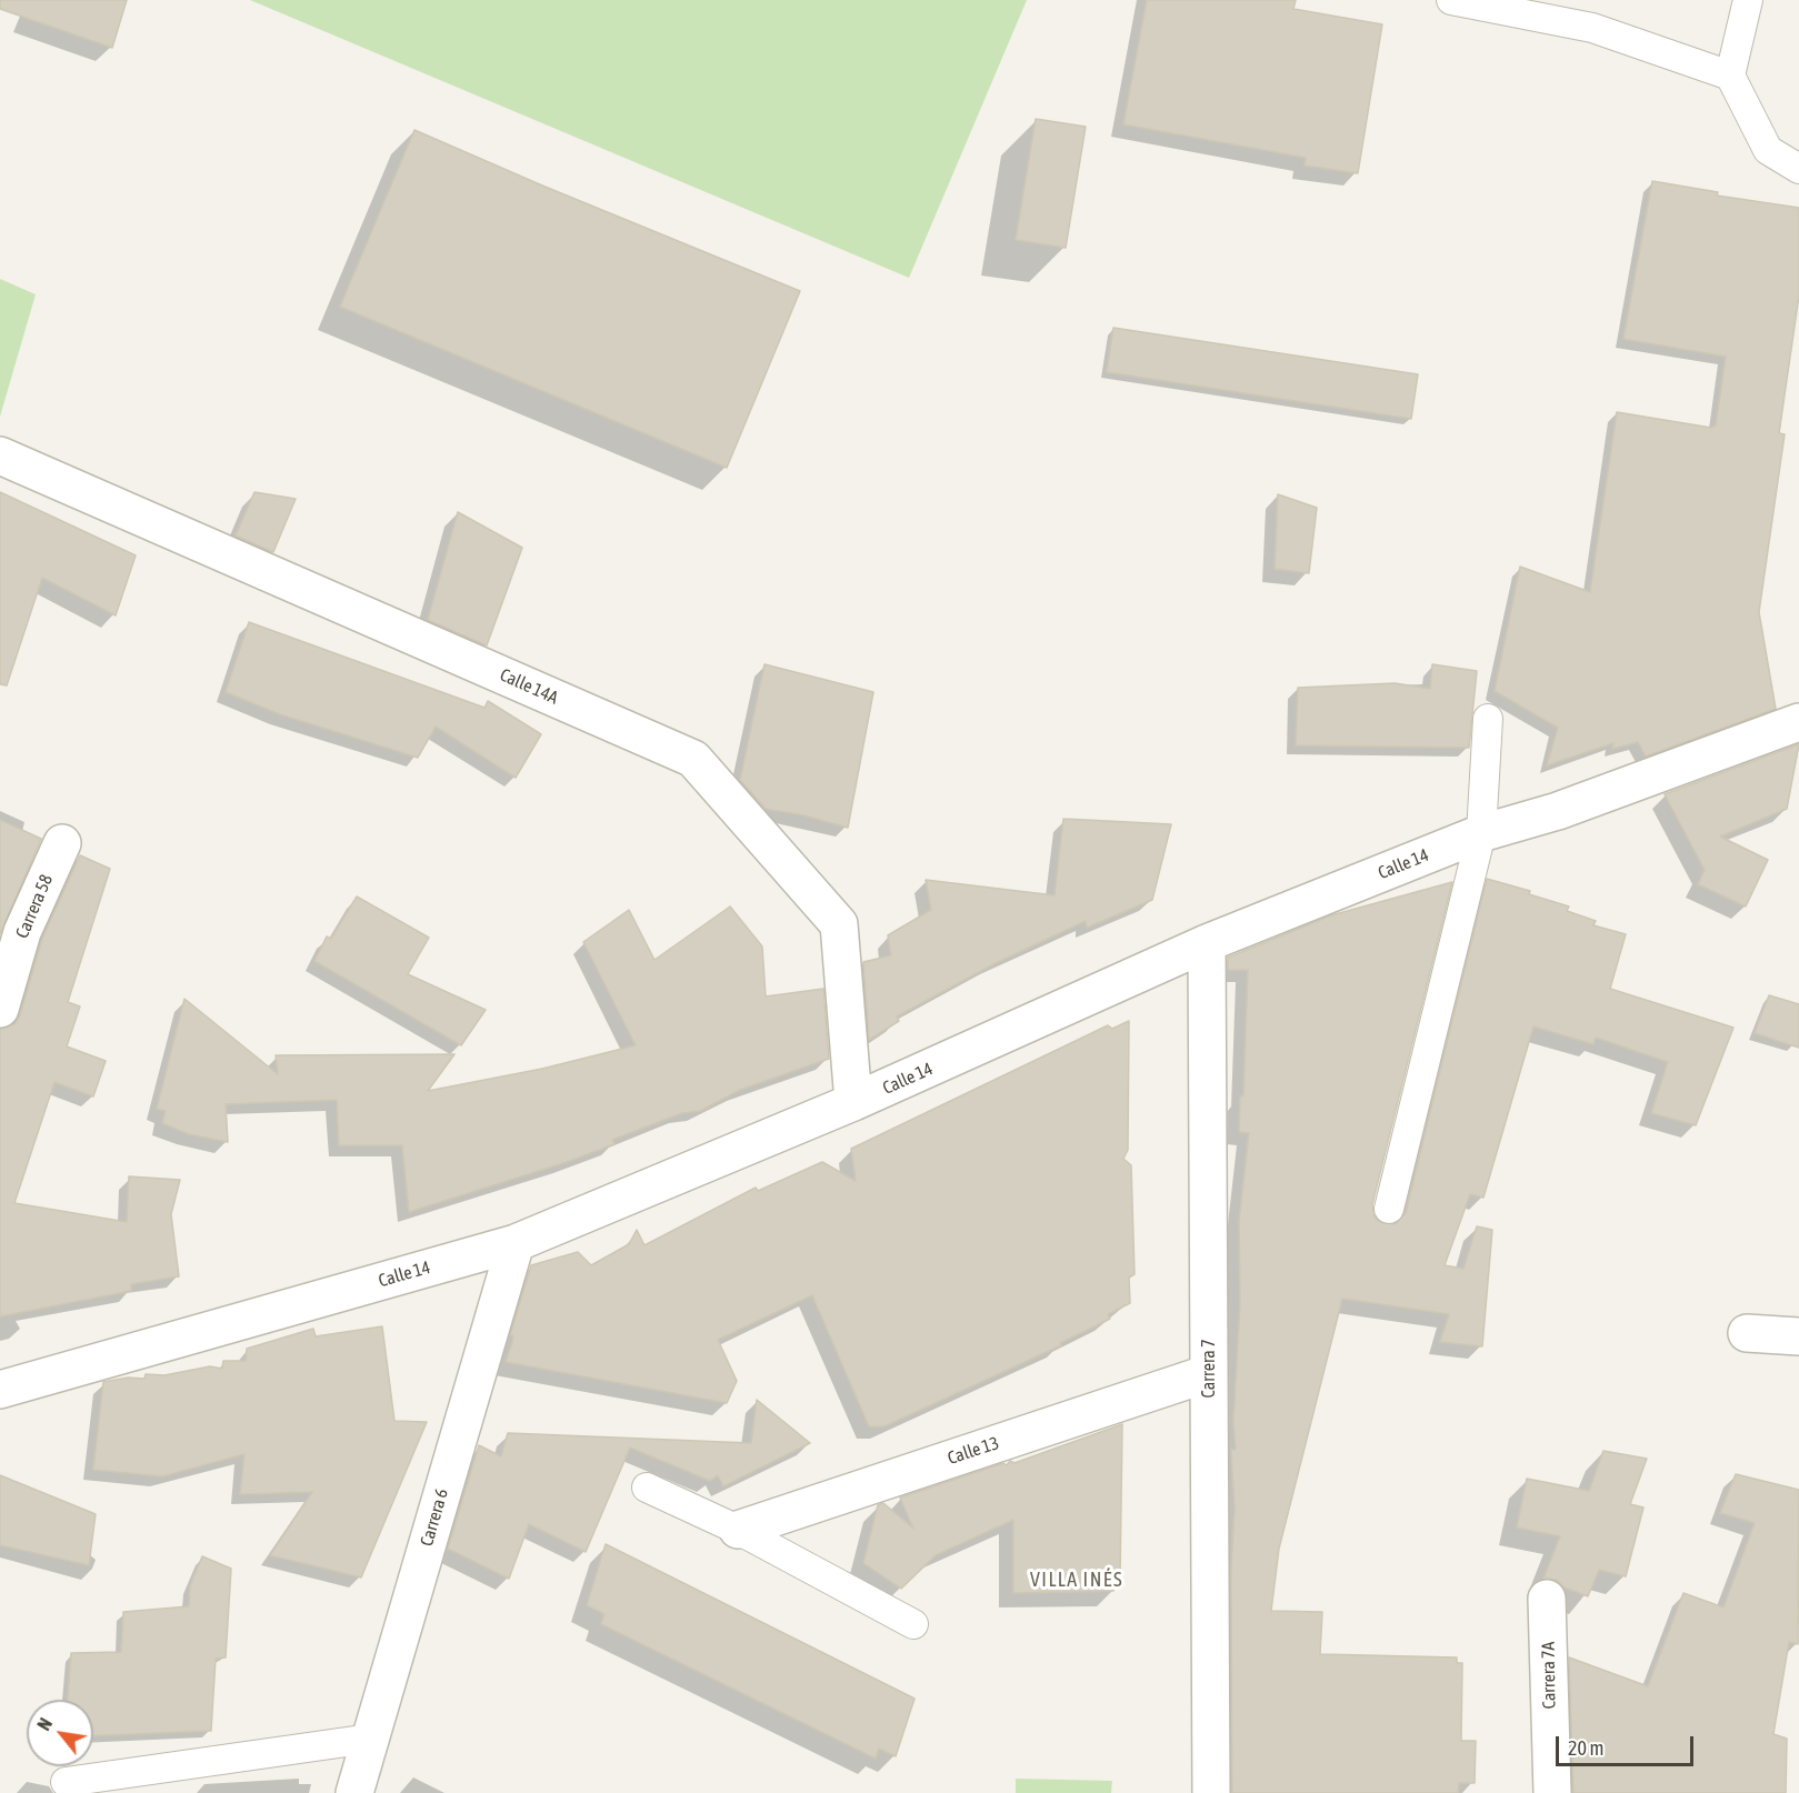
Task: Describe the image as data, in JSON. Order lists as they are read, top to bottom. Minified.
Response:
{"streets":{"street":["Calle 14A","Calle 14","Carrera 58","Carrera 7","Calle 13","Carrera 6","Carrera 7A"]},"crossings":[["Calle 14A","Calle 14"],["Calle 14","Carrera 7"],["Calle 14","Carrera 6"],["Carrera 7","Calle 13"]],"districts":["VILLA INÉS"],"scale_bar":"20 m","north":"top left"}
